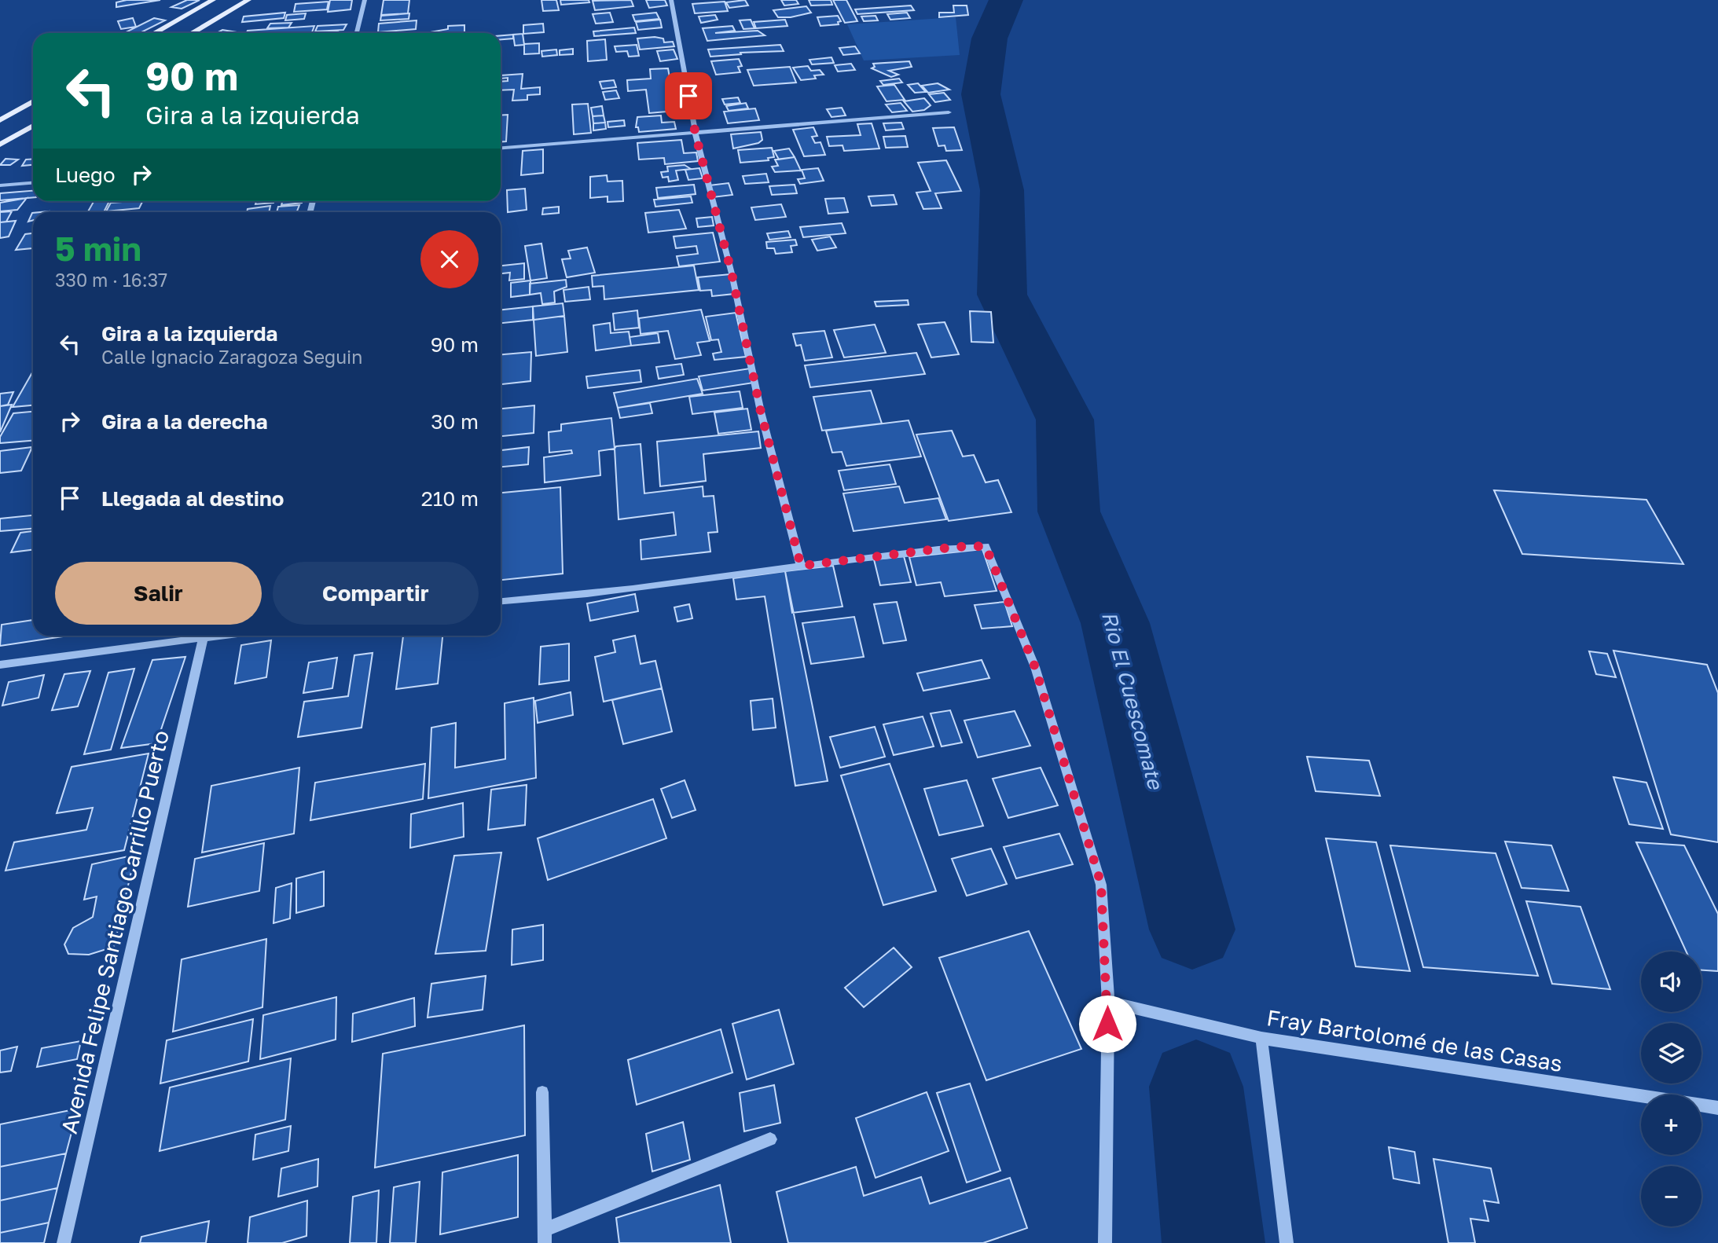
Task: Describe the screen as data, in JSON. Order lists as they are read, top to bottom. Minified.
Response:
{"streets":{"street":["Avenida Felipe Santiago Carrillo Puerto","Fray Bartolomé de las Casas"]},"water":["Rio El Cuescomate"],"page":{"turn":["90 m","Gira a la izquierda"],"then":"Luego","heading":["5 min","330 m · 16:37"],"list":[{"name":"Gira a la izquierda","note":"Calle Ignacio Zaragoza Seguin","value":"90 m"},{"name":"Gira a la derecha","value":"30 m"},{"name":"Llegada al destino","value":"210 m"}],"buttons":["Salir","Compartir"],"map_buttons":["+","−"]}}
